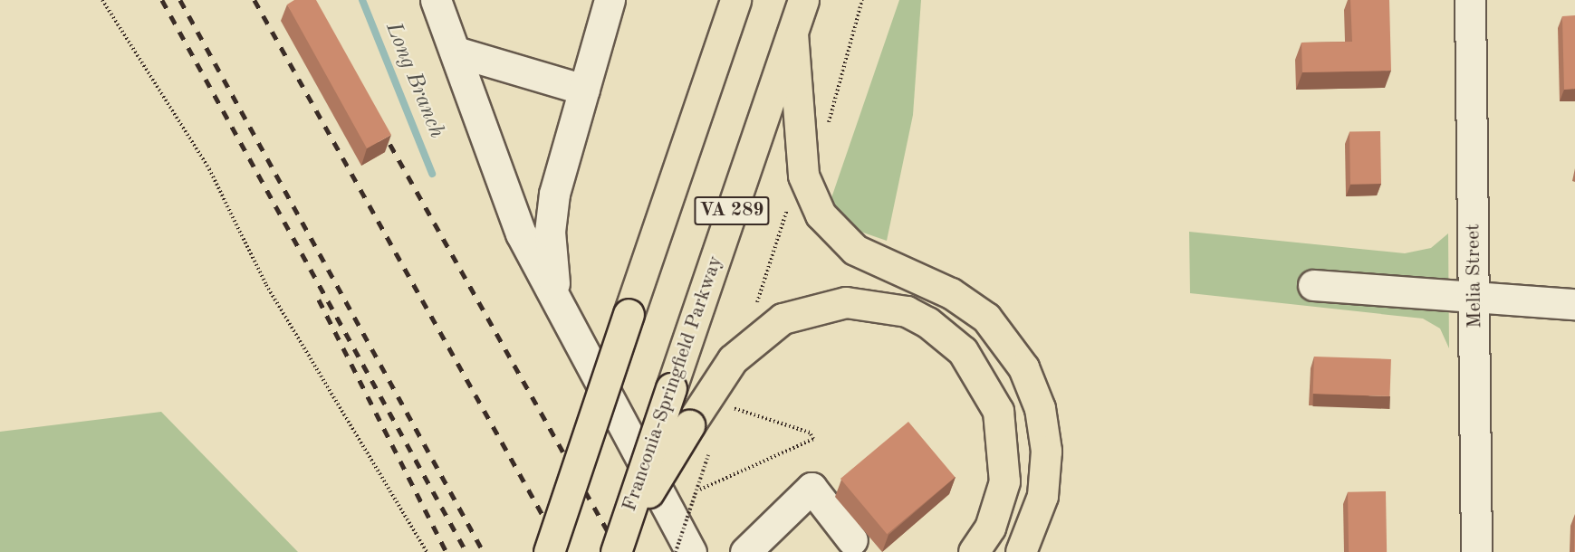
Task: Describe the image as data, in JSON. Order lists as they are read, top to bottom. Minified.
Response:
{"streets":{"main road":["VA 289","Franconia-Springfield Parkway"],"street":["Melia Street"]},"water":["Long Branch"]}
